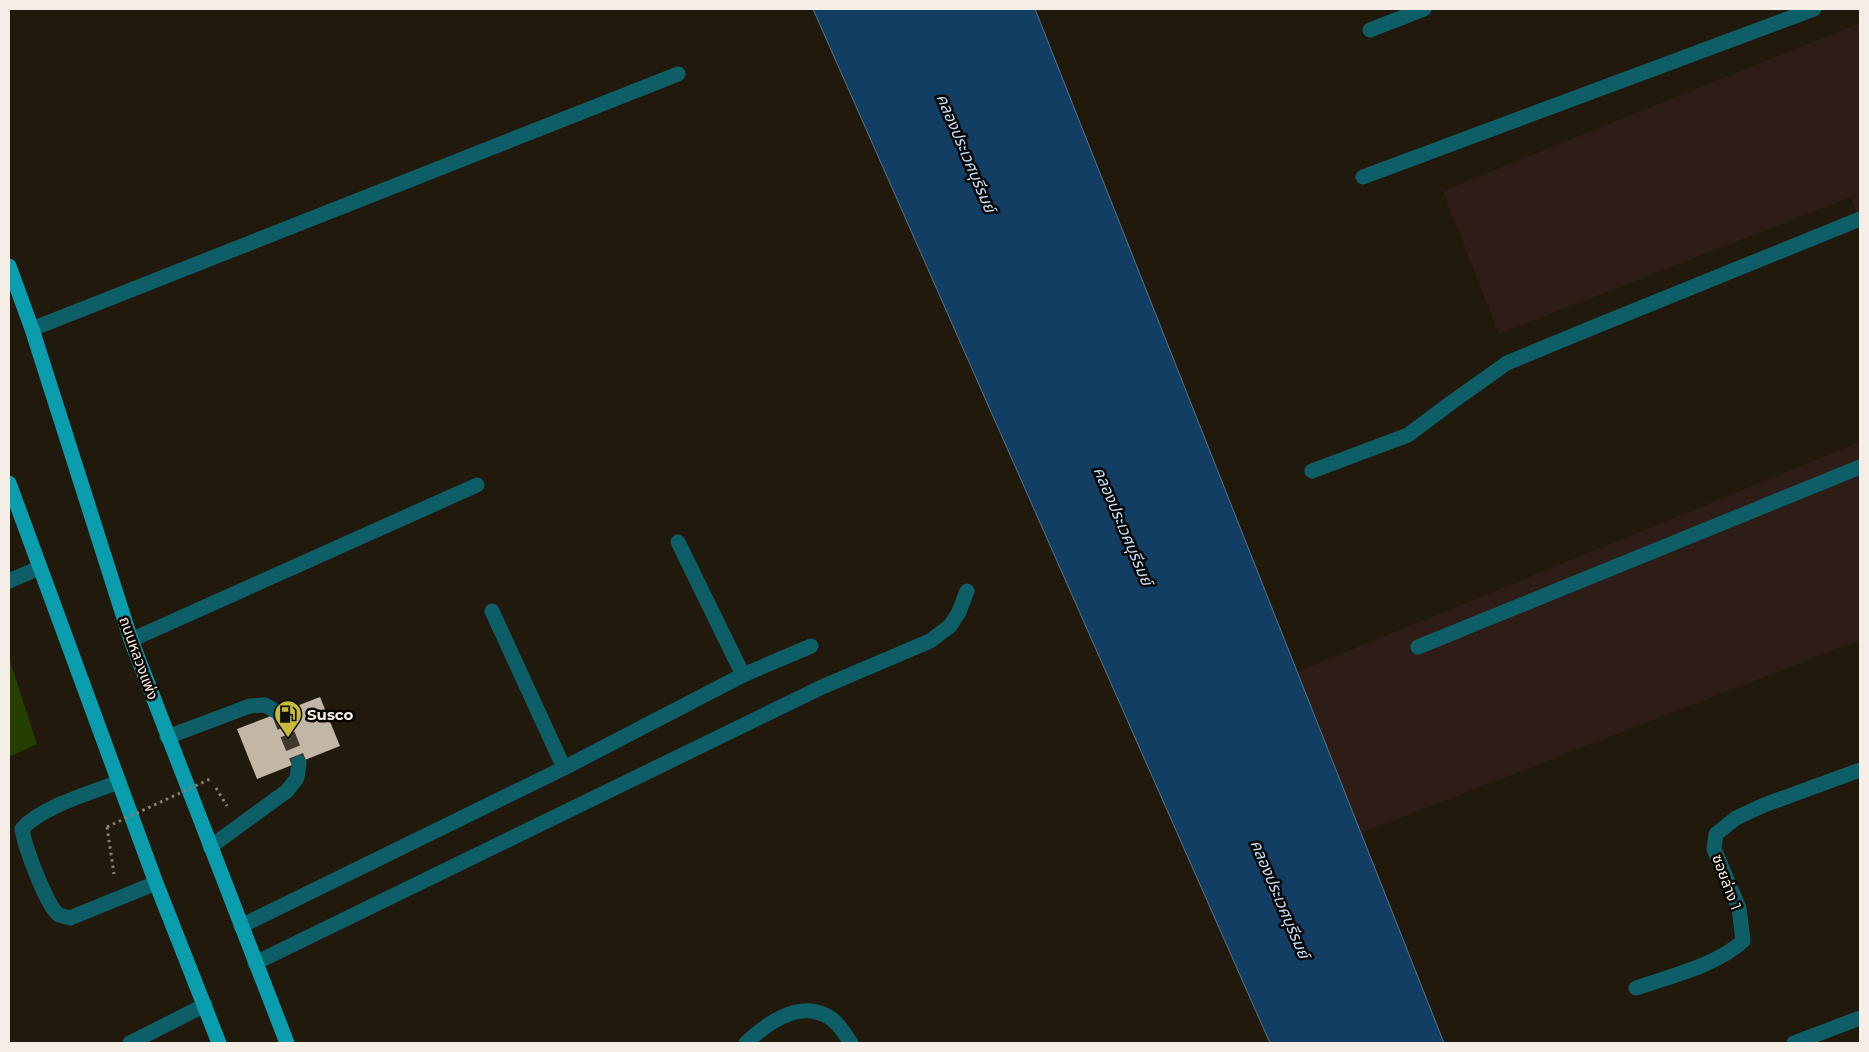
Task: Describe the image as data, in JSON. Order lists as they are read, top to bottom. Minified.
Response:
{"streets":{"main road":["ถนนหลวงแพ่ง"],"street":["ซอยล่าง 1"]},"water":["คลองประเวศบุรีรมย์"],"places":{"fuel station":["Susco"]}}
